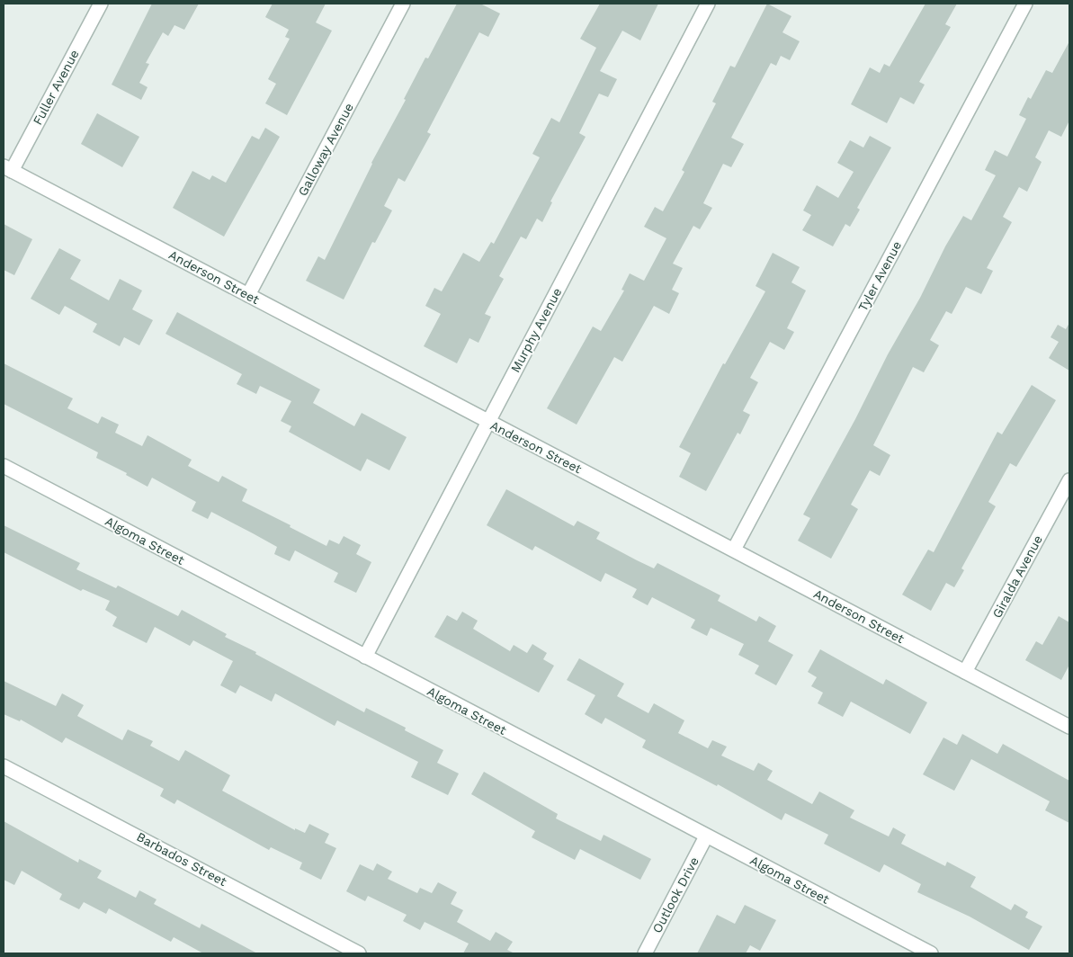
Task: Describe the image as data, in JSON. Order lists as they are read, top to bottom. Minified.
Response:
{"streets":{"street":["Fuller Avenue","Galloway Avenue","Tyler Avenue","Anderson Street","Murphy Avenue","Algoma Street","Giralda Avenue","Barbados Street","Outlook Drive"]},"crossings":[["Fuller Avenue","Anderson Street"],["Galloway Avenue","Anderson Street"],["Tyler Avenue","Anderson Street"],["Anderson Street","Murphy Avenue"],["Anderson Street","Giralda Avenue"],["Murphy Avenue","Algoma Street"],["Algoma Street","Outlook Drive"]]}
